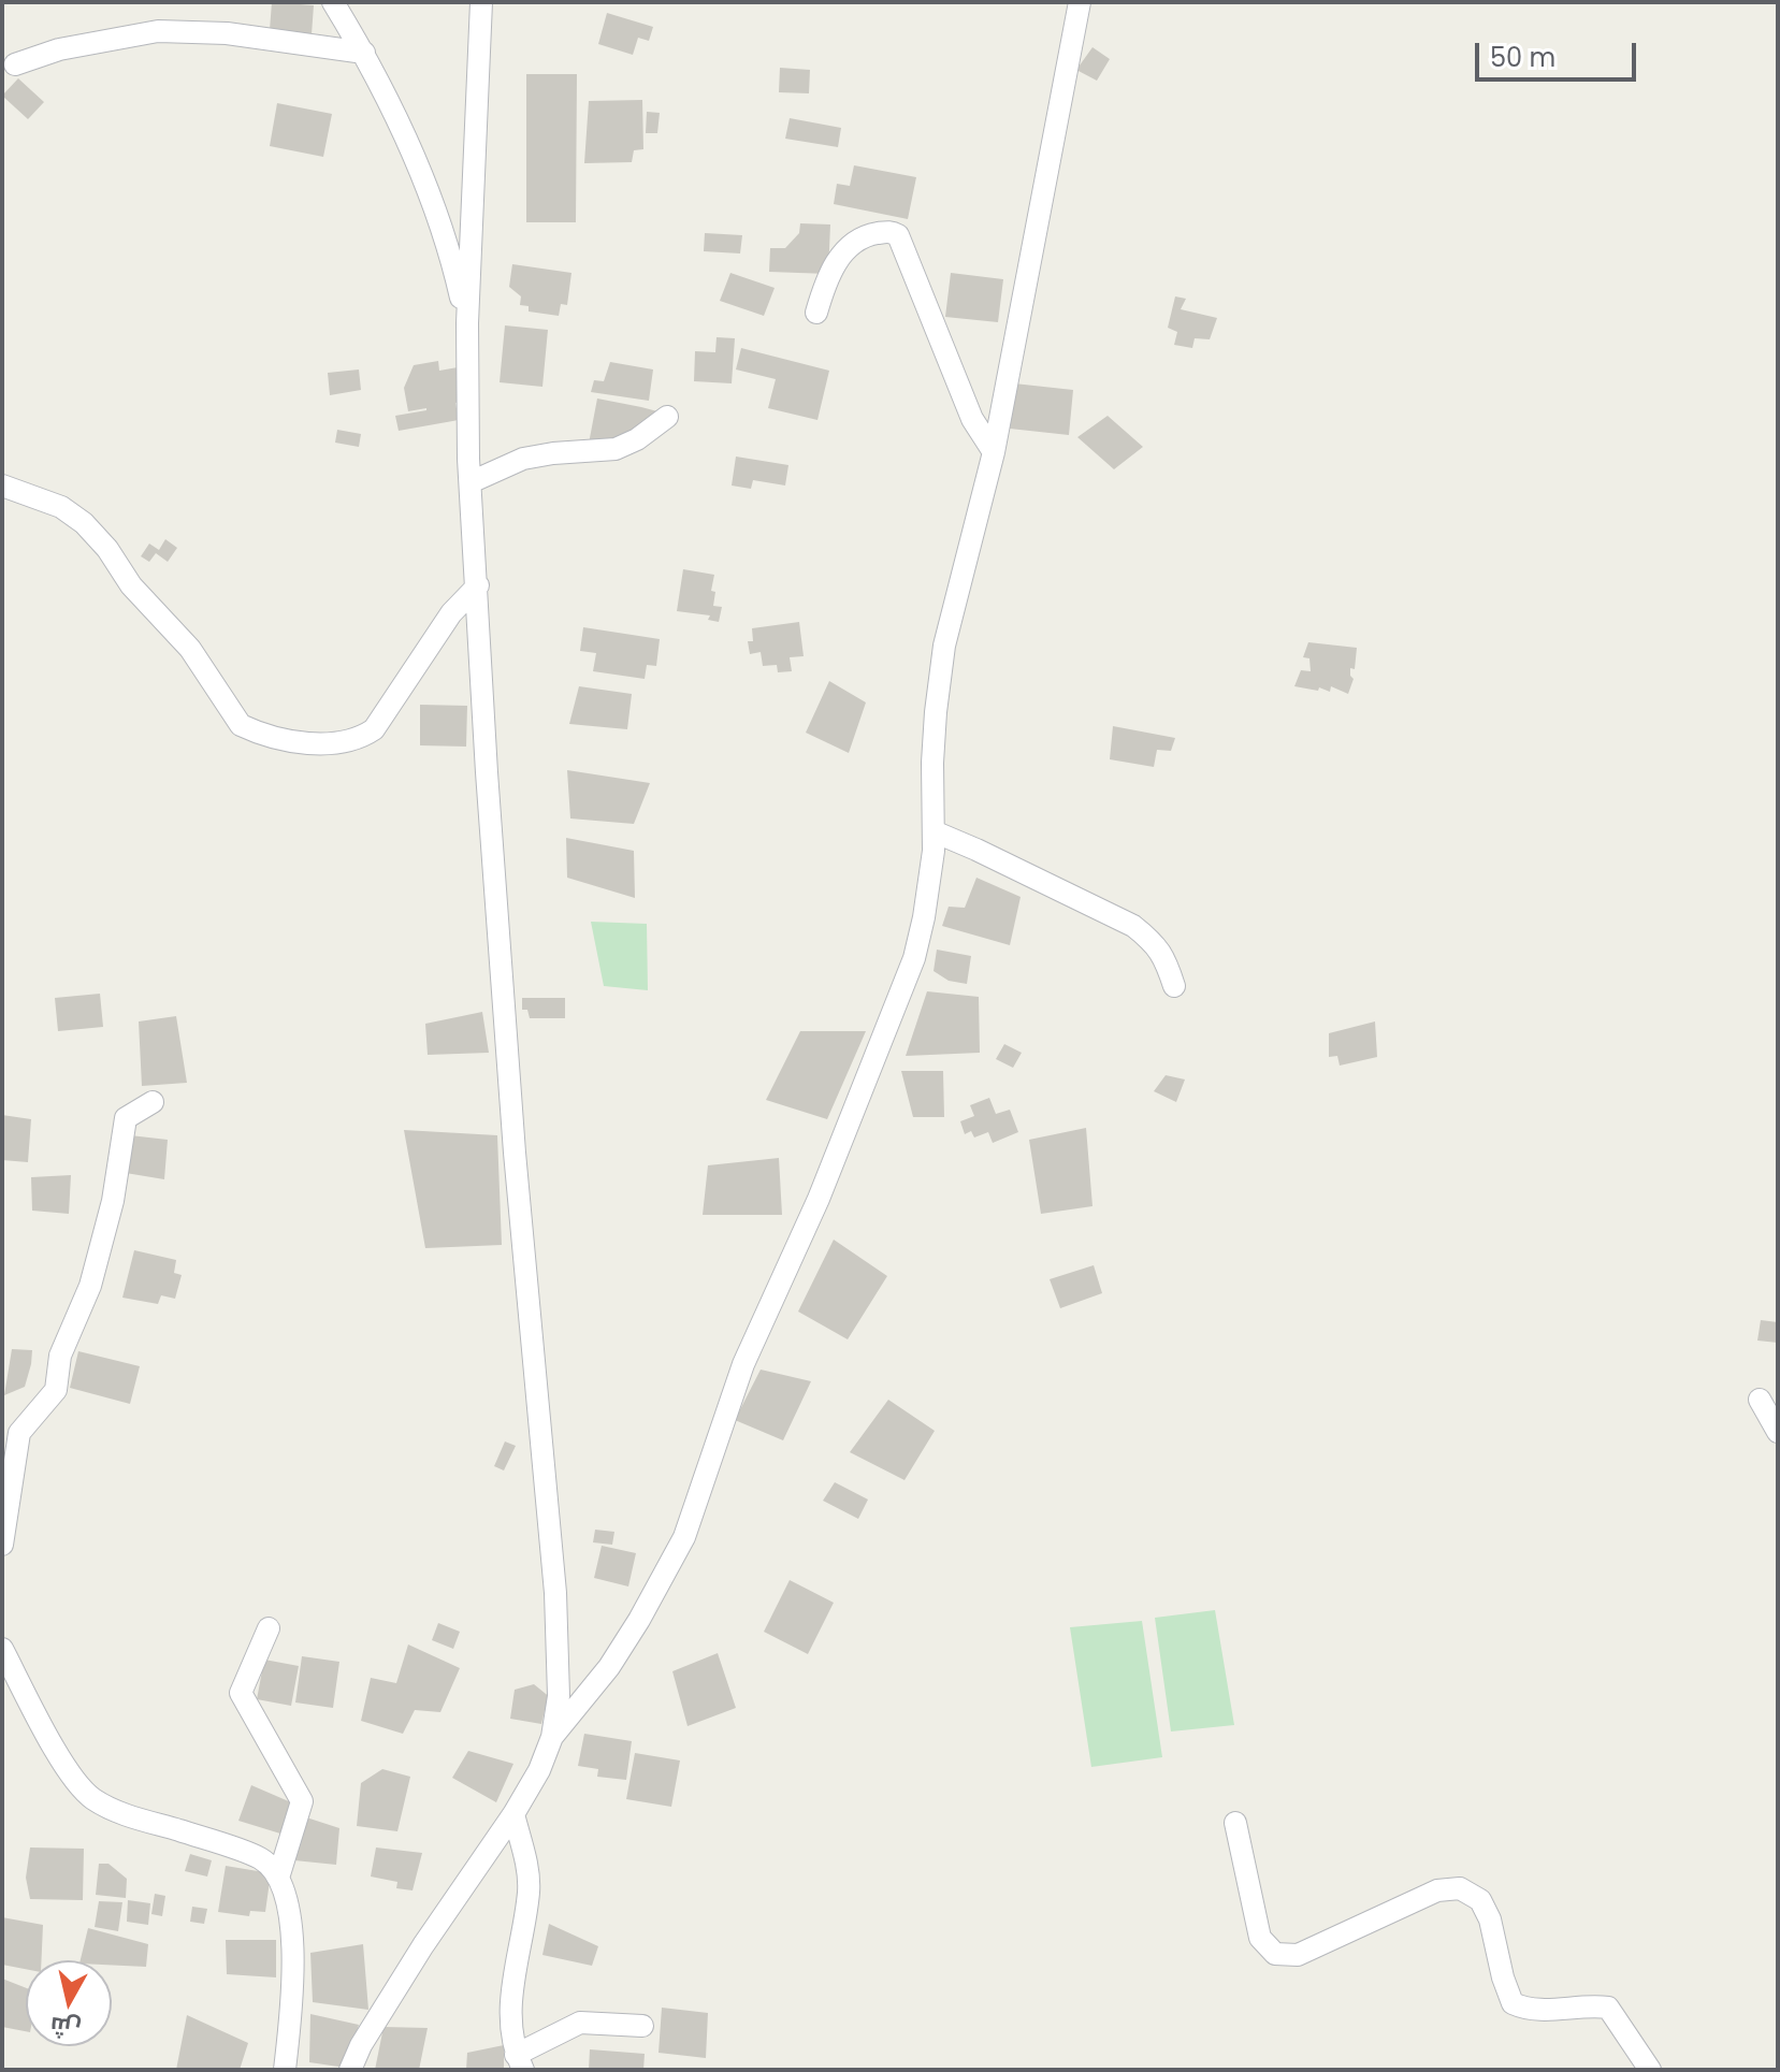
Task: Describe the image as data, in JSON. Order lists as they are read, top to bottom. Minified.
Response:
{"scale_bar":"50 m","north":"bottom"}
